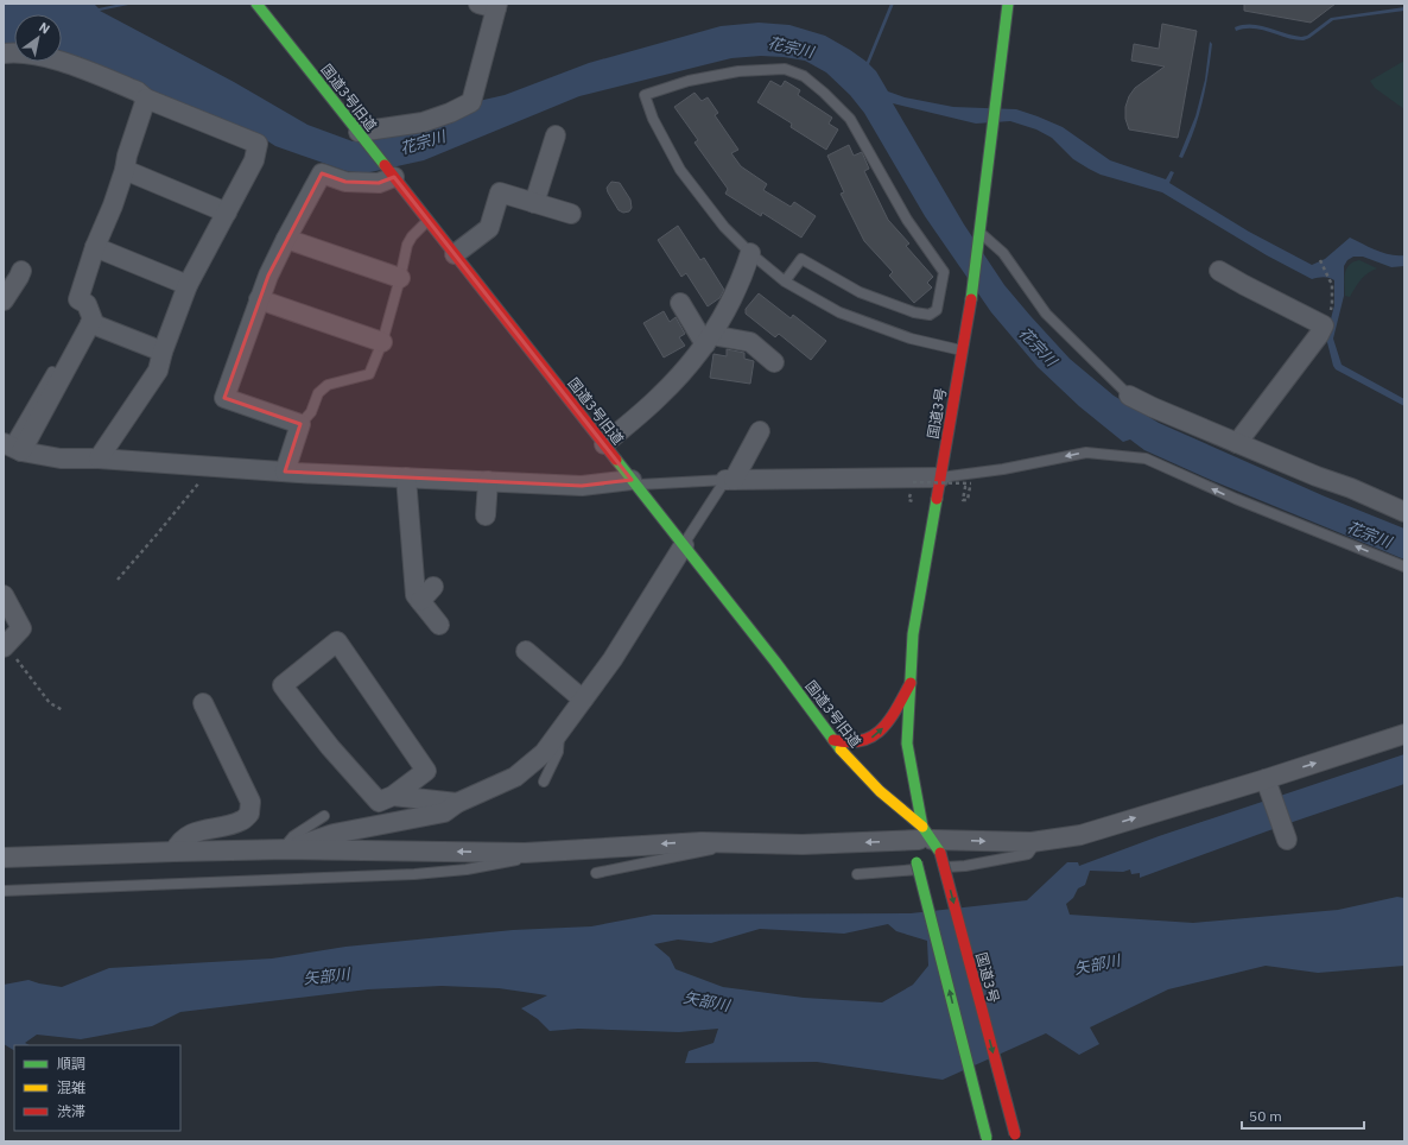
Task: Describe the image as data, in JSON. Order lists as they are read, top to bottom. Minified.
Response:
{"streets":{"main road":["国道3号旧道","国道3号"]},"crossings":[["国道3号旧道","国道3号"]],"water":["花宗川","矢部川"],"legend":["順調","混雑","渋滞"],"scale_bar":"50 m","north":"top right"}
